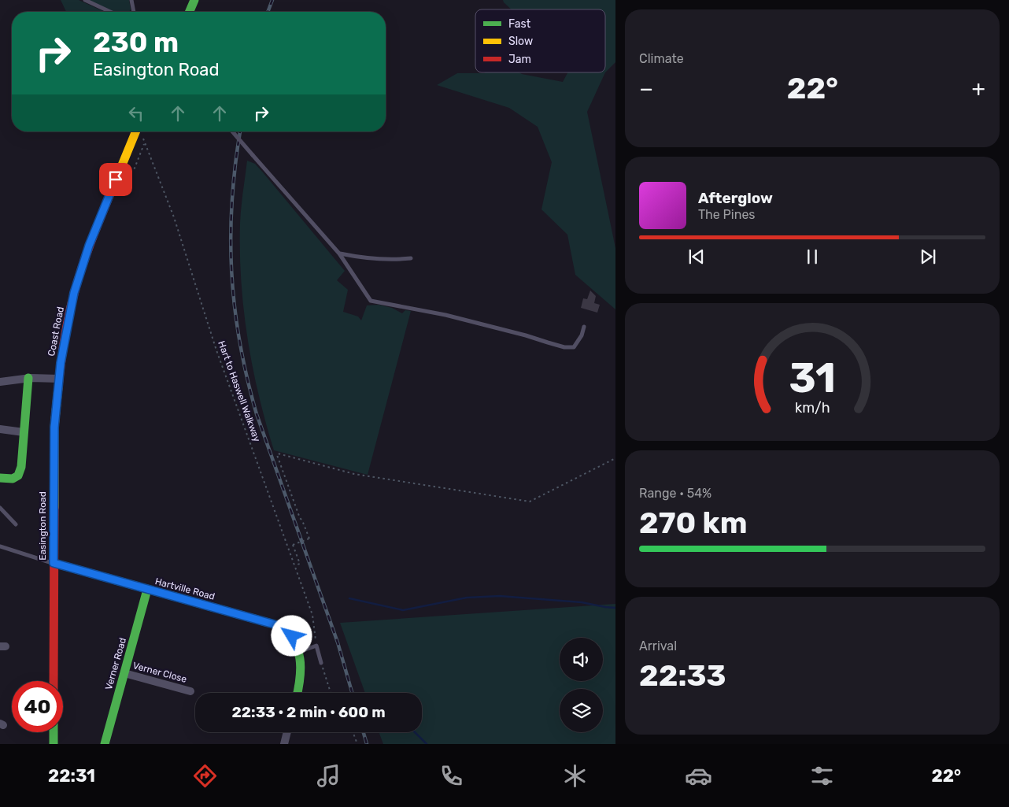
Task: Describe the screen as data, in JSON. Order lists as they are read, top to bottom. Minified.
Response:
{"streets":{"main road":["Coast Road","Easington Road","Hartville Road","Verner Road"],"street":["Verner Close"],"path":["Hart to Haswell Walkway"]},"crossings":[["Coast Road","Easington Road"],["Easington Road","Hartville Road"],["Hartville Road","Verner Road"],["Verner Road","Verner Close"]],"legend":["Fast","Slow","Jam"],"page":{"tile":["Climate",["Range · 54%","270 km"],["Arrival","22:33"]],"turn":["230 m","Easington Road"],"heat":["−","22°","+"],"song":["Afterglow","The Pines"],"limit":"40","trip":"22:33 · 2 min · 600 m","tabs":["22:31","22°"],"gauge":["31","km/h"]}}
